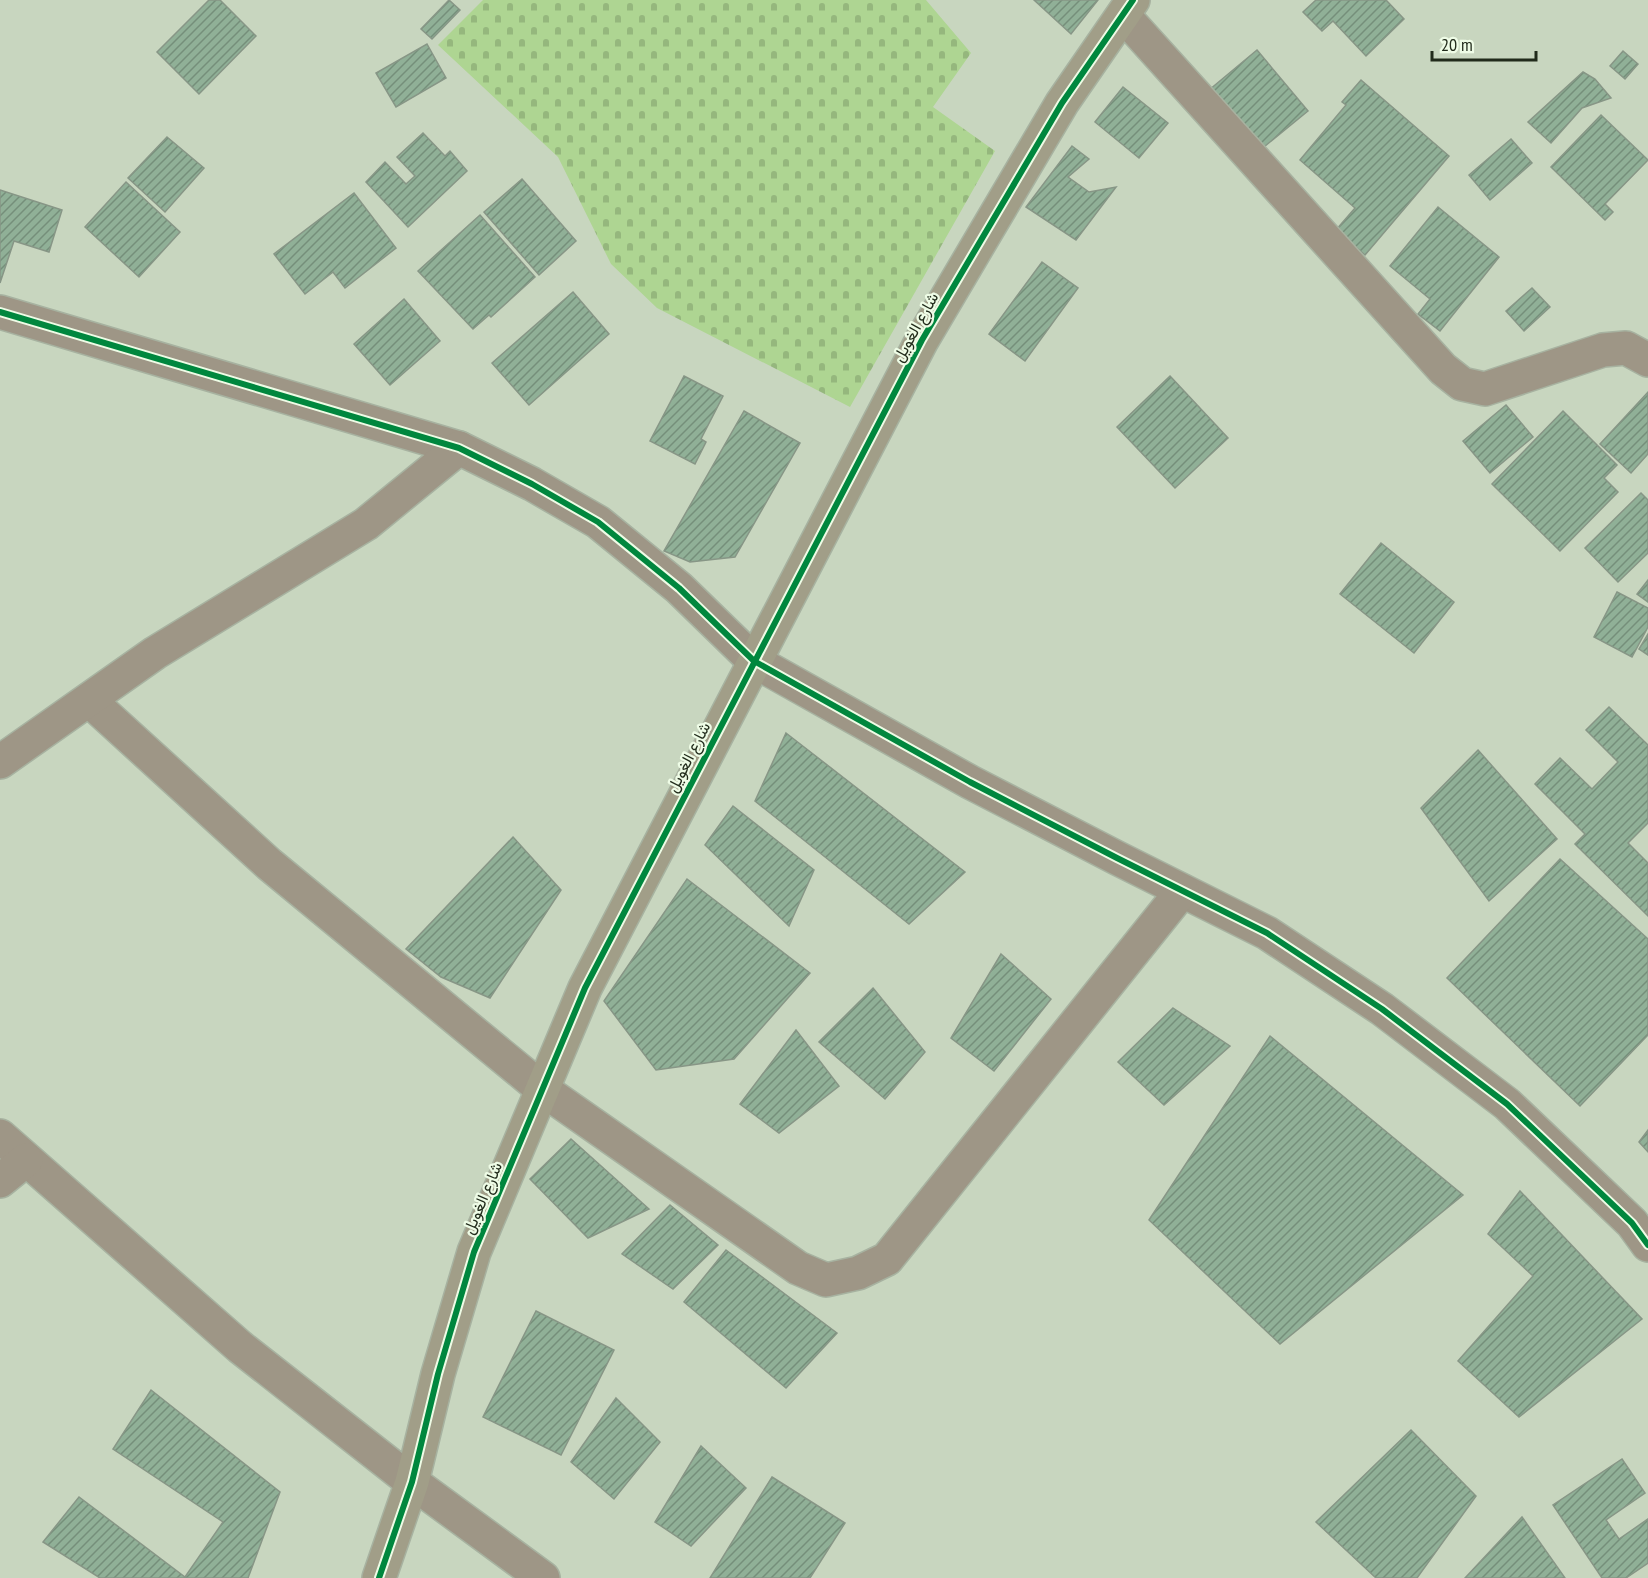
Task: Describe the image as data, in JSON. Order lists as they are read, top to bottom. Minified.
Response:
{"streets":{"street":["شارع الغويل"]},"scale_bar":"20 m"}
